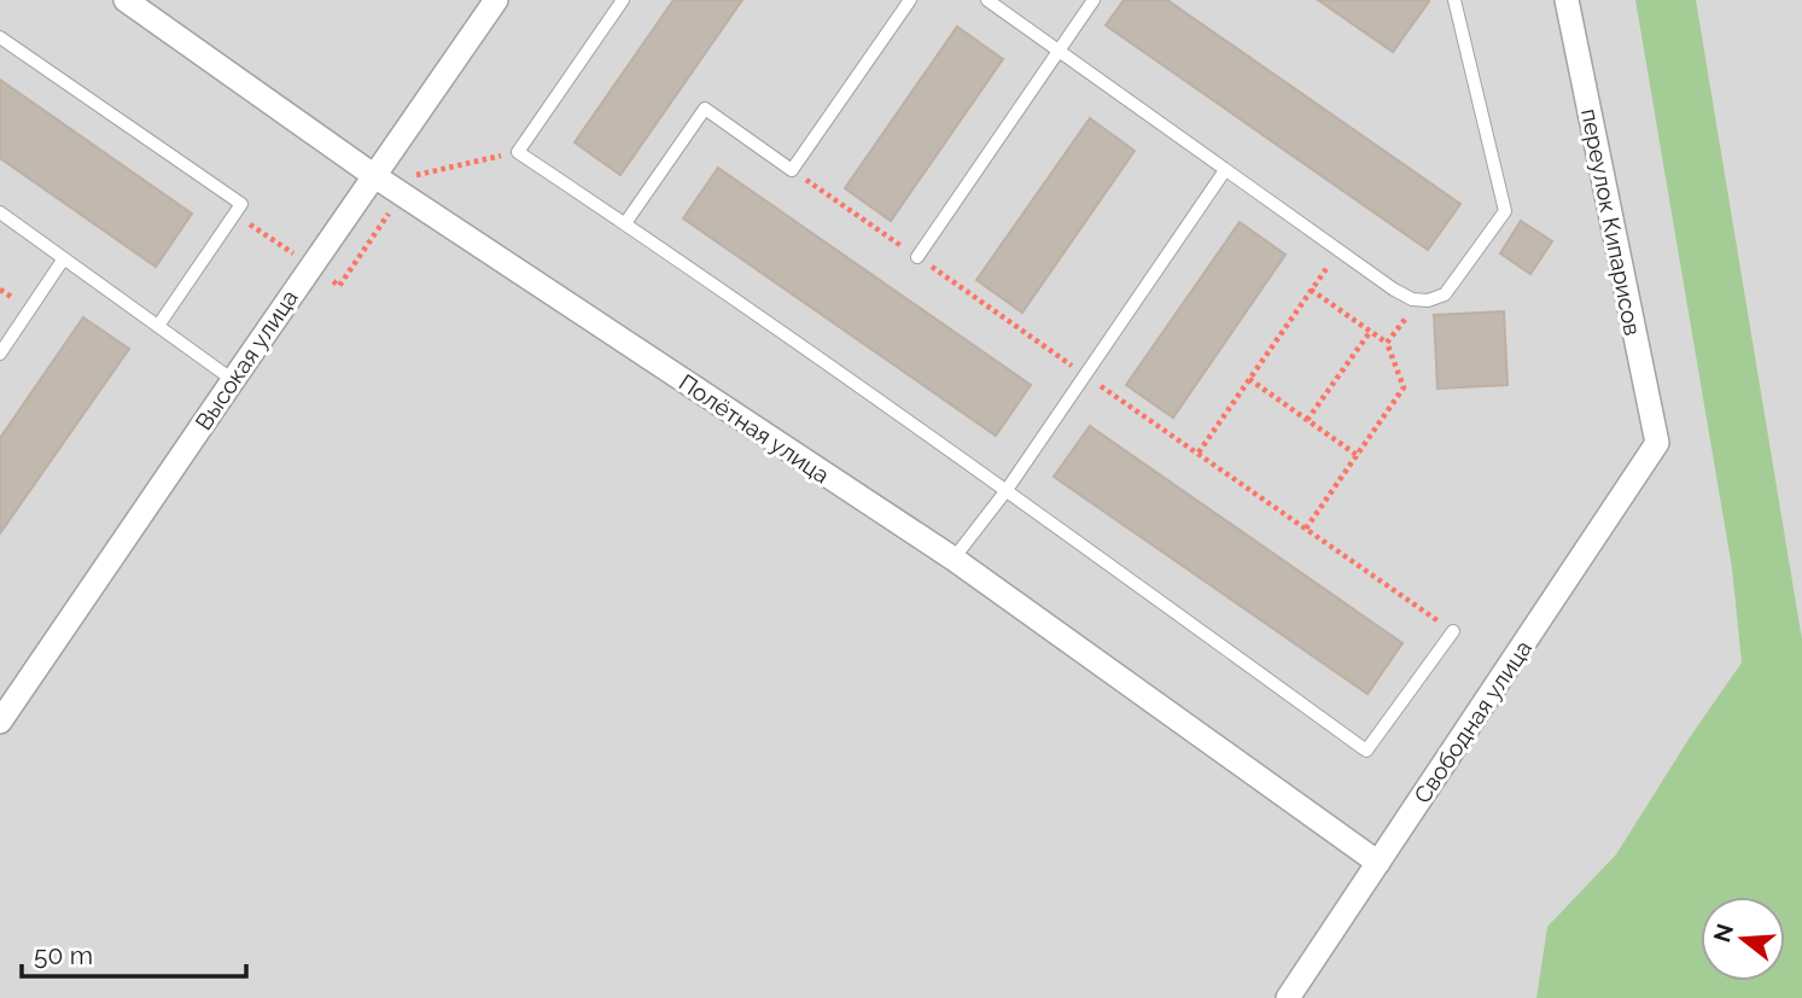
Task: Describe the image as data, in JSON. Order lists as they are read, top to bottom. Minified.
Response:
{"streets":{"street":["переулок Кипарисов","Высокая улица","Полётная улица","Свободная улица"]},"crossings":[["переулок Кипарисов","Свободная улица"],["Высокая улица","Полётная улица"],["Полётная улица","Свободная улица"]],"scale_bar":"50 m","north":"left"}
